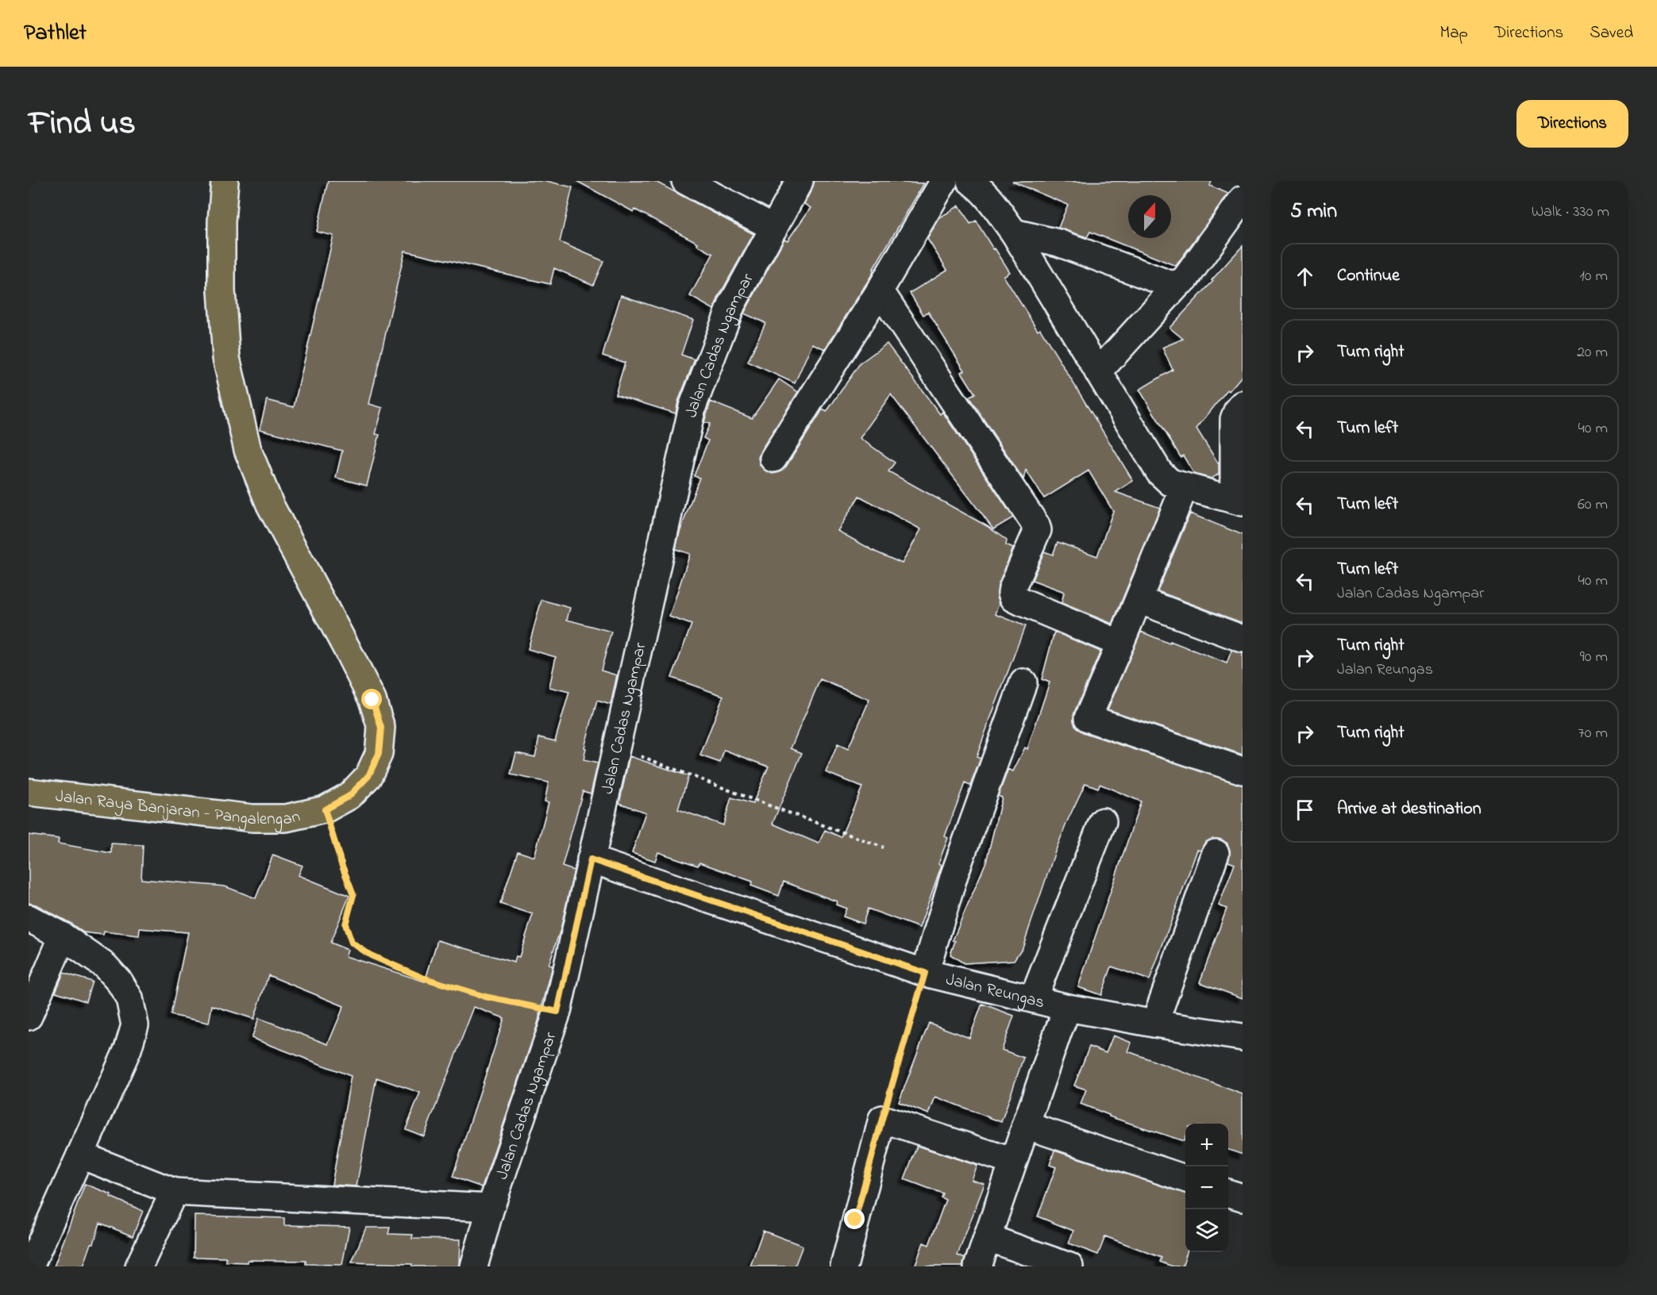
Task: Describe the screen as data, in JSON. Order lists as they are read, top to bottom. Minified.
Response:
{"streets":{"main road":["Jalan Raya Banjaran - Pangalengan"],"street":["Jalan Cadas Ngampar","Jalan Reungas"]},"crossings":[["Jalan Cadas Ngampar","Jalan Reungas"]],"north":"top","page":{"header":"Pathlet","nav":["Map","Directions","Saved"],"title":"Find us","buttons":"Directions","heading":["5 min","Walk · 330 m"],"list":[["Continue","10 m"],["Turn right","20 m"],["Turn left","40 m"],["Turn left","60 m"],["Turn left","Jalan Cadas Ngampar","40 m"],["Turn right","Jalan Reungas","90 m"],["Turn right","70 m"],"Arrive at destination"],"map_buttons":["+","−"]}}
